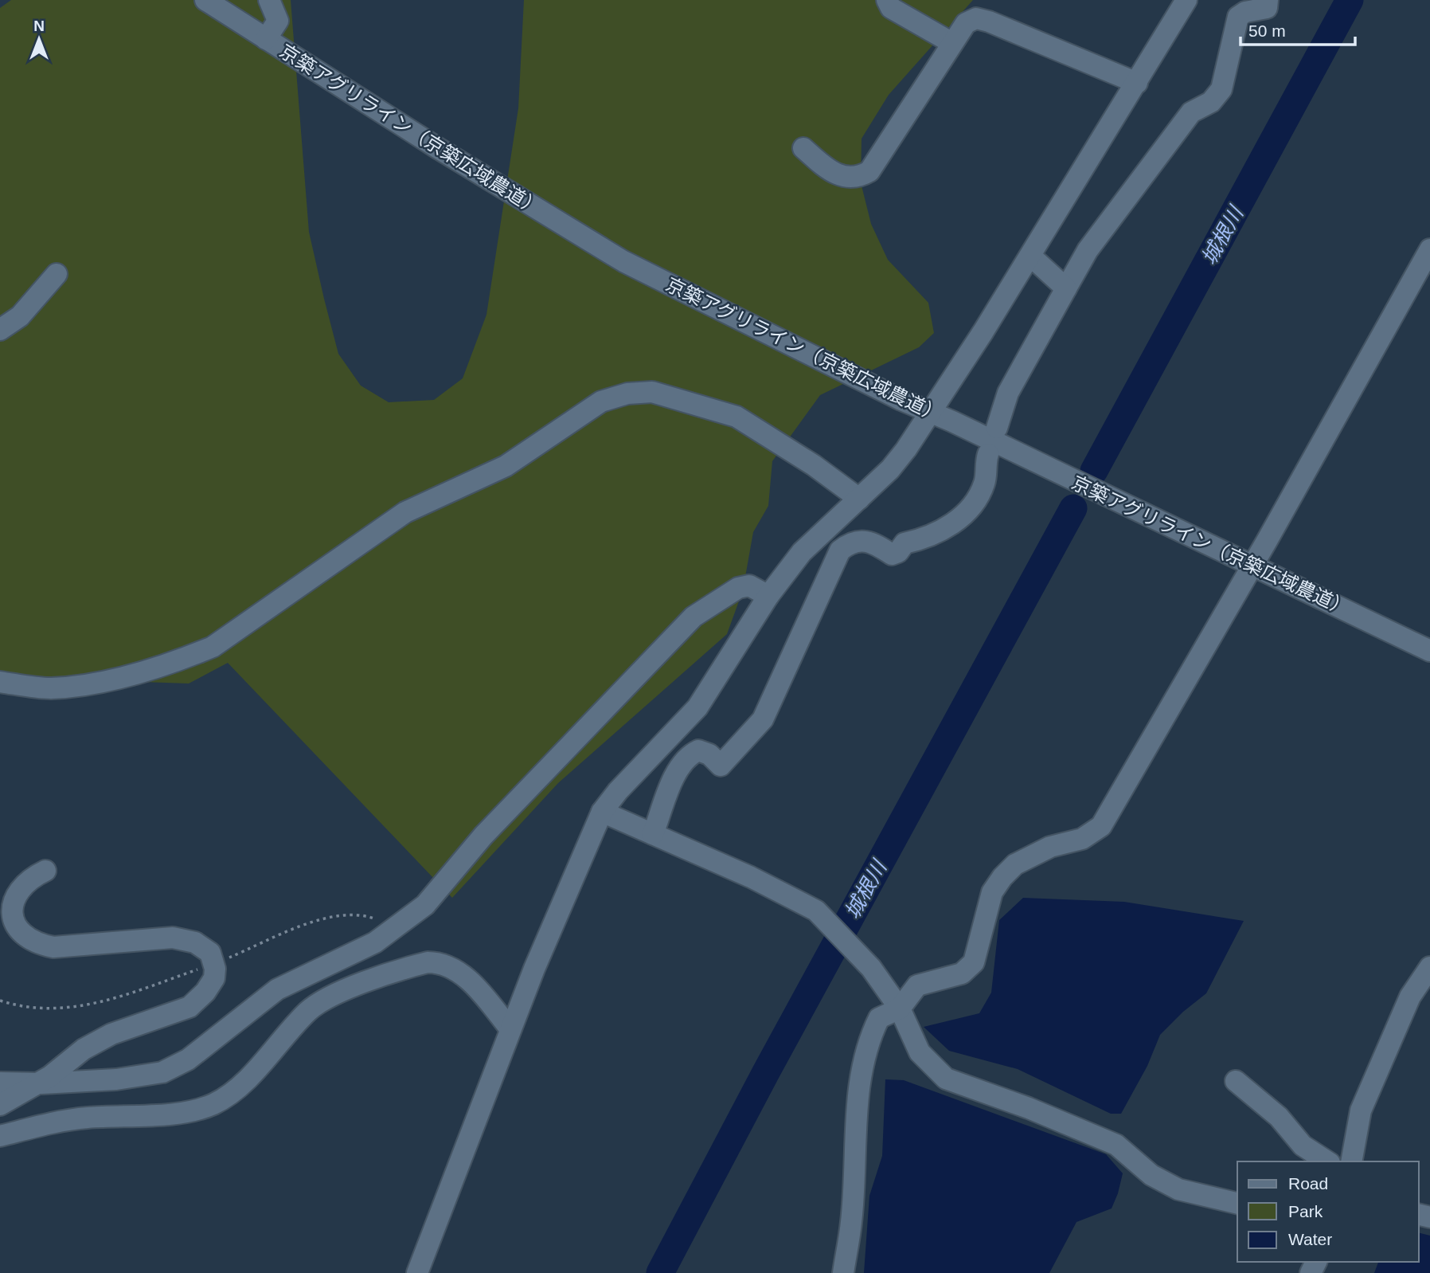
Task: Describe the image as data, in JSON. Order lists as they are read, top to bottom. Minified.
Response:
{"streets":{"street":["京築アグリライン（京築広域農道）"]},"water":["城根川"],"legend":["Road","Park","Water"],"scale_bar":"50 m","north":"top"}
